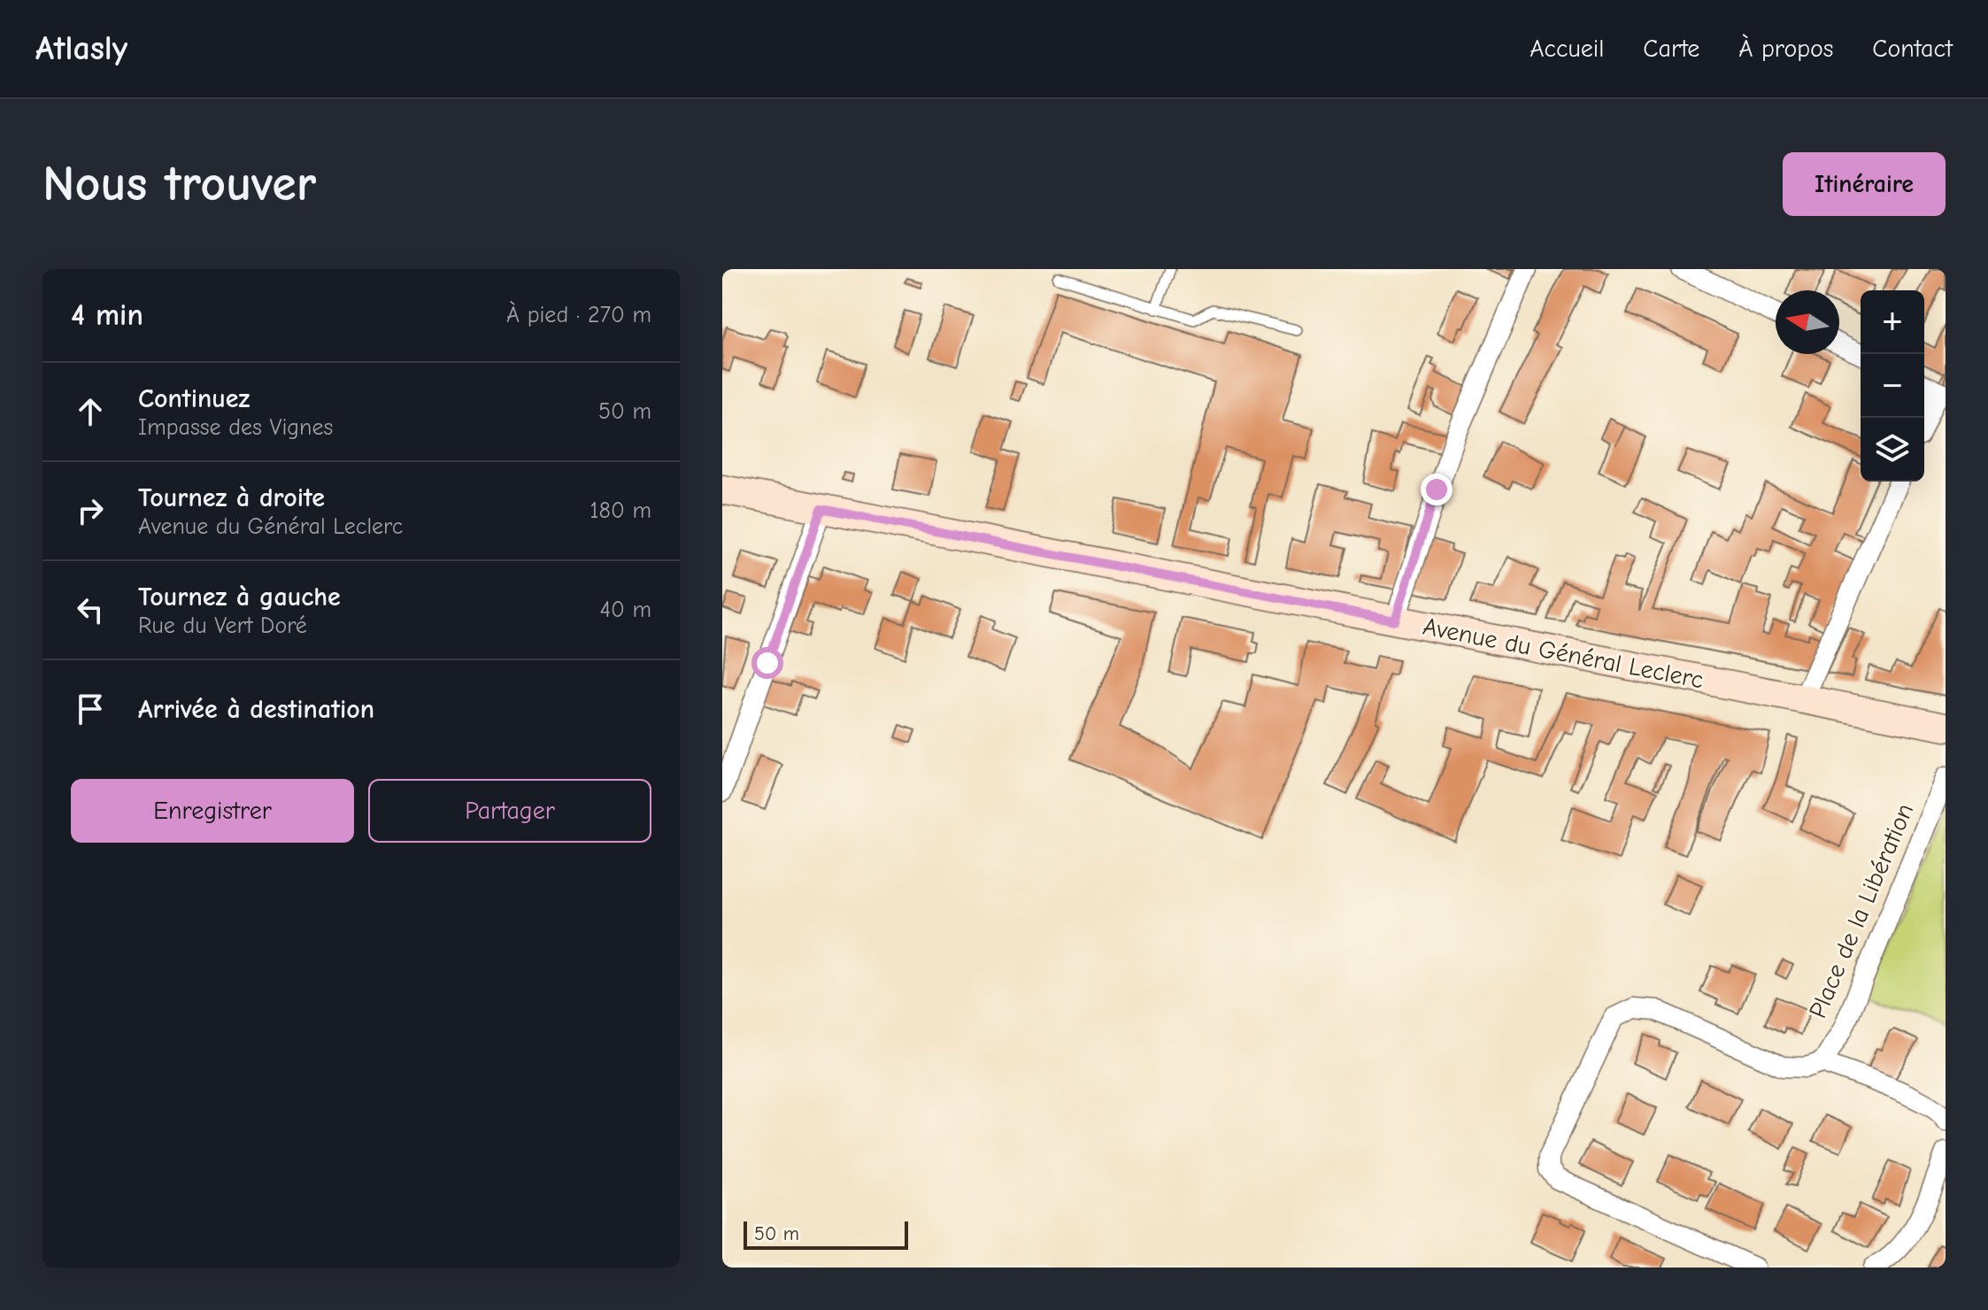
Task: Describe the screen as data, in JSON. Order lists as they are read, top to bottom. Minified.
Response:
{"streets":{"main road":["Avenue du Général Leclerc"],"street":["Place de la Libération"]},"scale_bar":"50 m","north":"left","page":{"header":"Atlasly","nav":["Accueil","Carte","À propos","Contact"],"buttons":["Itinéraire",["Enregistrer","Partager"]],"title":"Nous trouver","heading":["4 min","À pied · 270 m"],"map_buttons":["+","−"],"list":[["Continuez","Impasse des Vignes","50 m"],["Tournez à droite","Avenue du Général Leclerc","180 m"],["Tournez à gauche","Rue du Vert Doré","40 m"],"Arrivée à destination"],"scale":"50 m"}}
